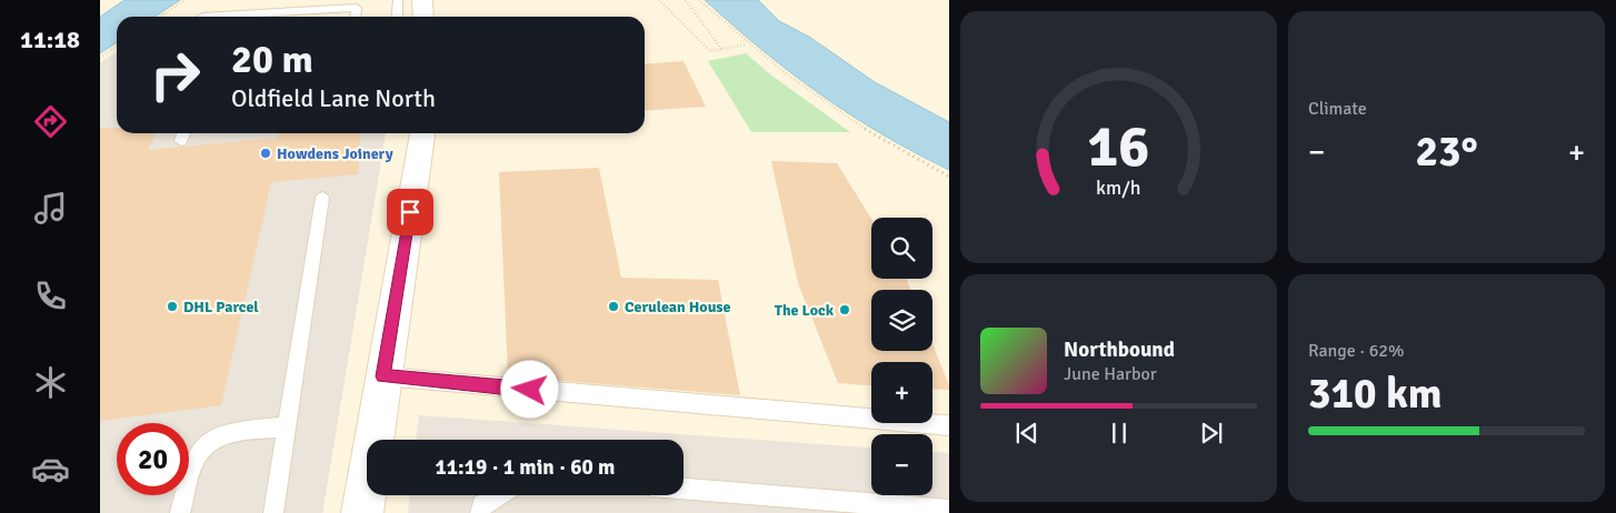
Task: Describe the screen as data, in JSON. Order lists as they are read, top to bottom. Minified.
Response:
{"places":["Howdens Joinery","DHL Parcel","Cerulean House","The Lock"],"page":{"tabs":"11:18","tile":["Climate",["Range · 62%","310 km"]],"turn":["20 m","Oldfield Lane North"],"heat":["−","23°","+"],"map_buttons":["+","−"],"song":["Northbound","June Harbor"],"limit":"20","trip":"11:19 · 1 min · 60 m","gauge":["16","km/h"]}}
